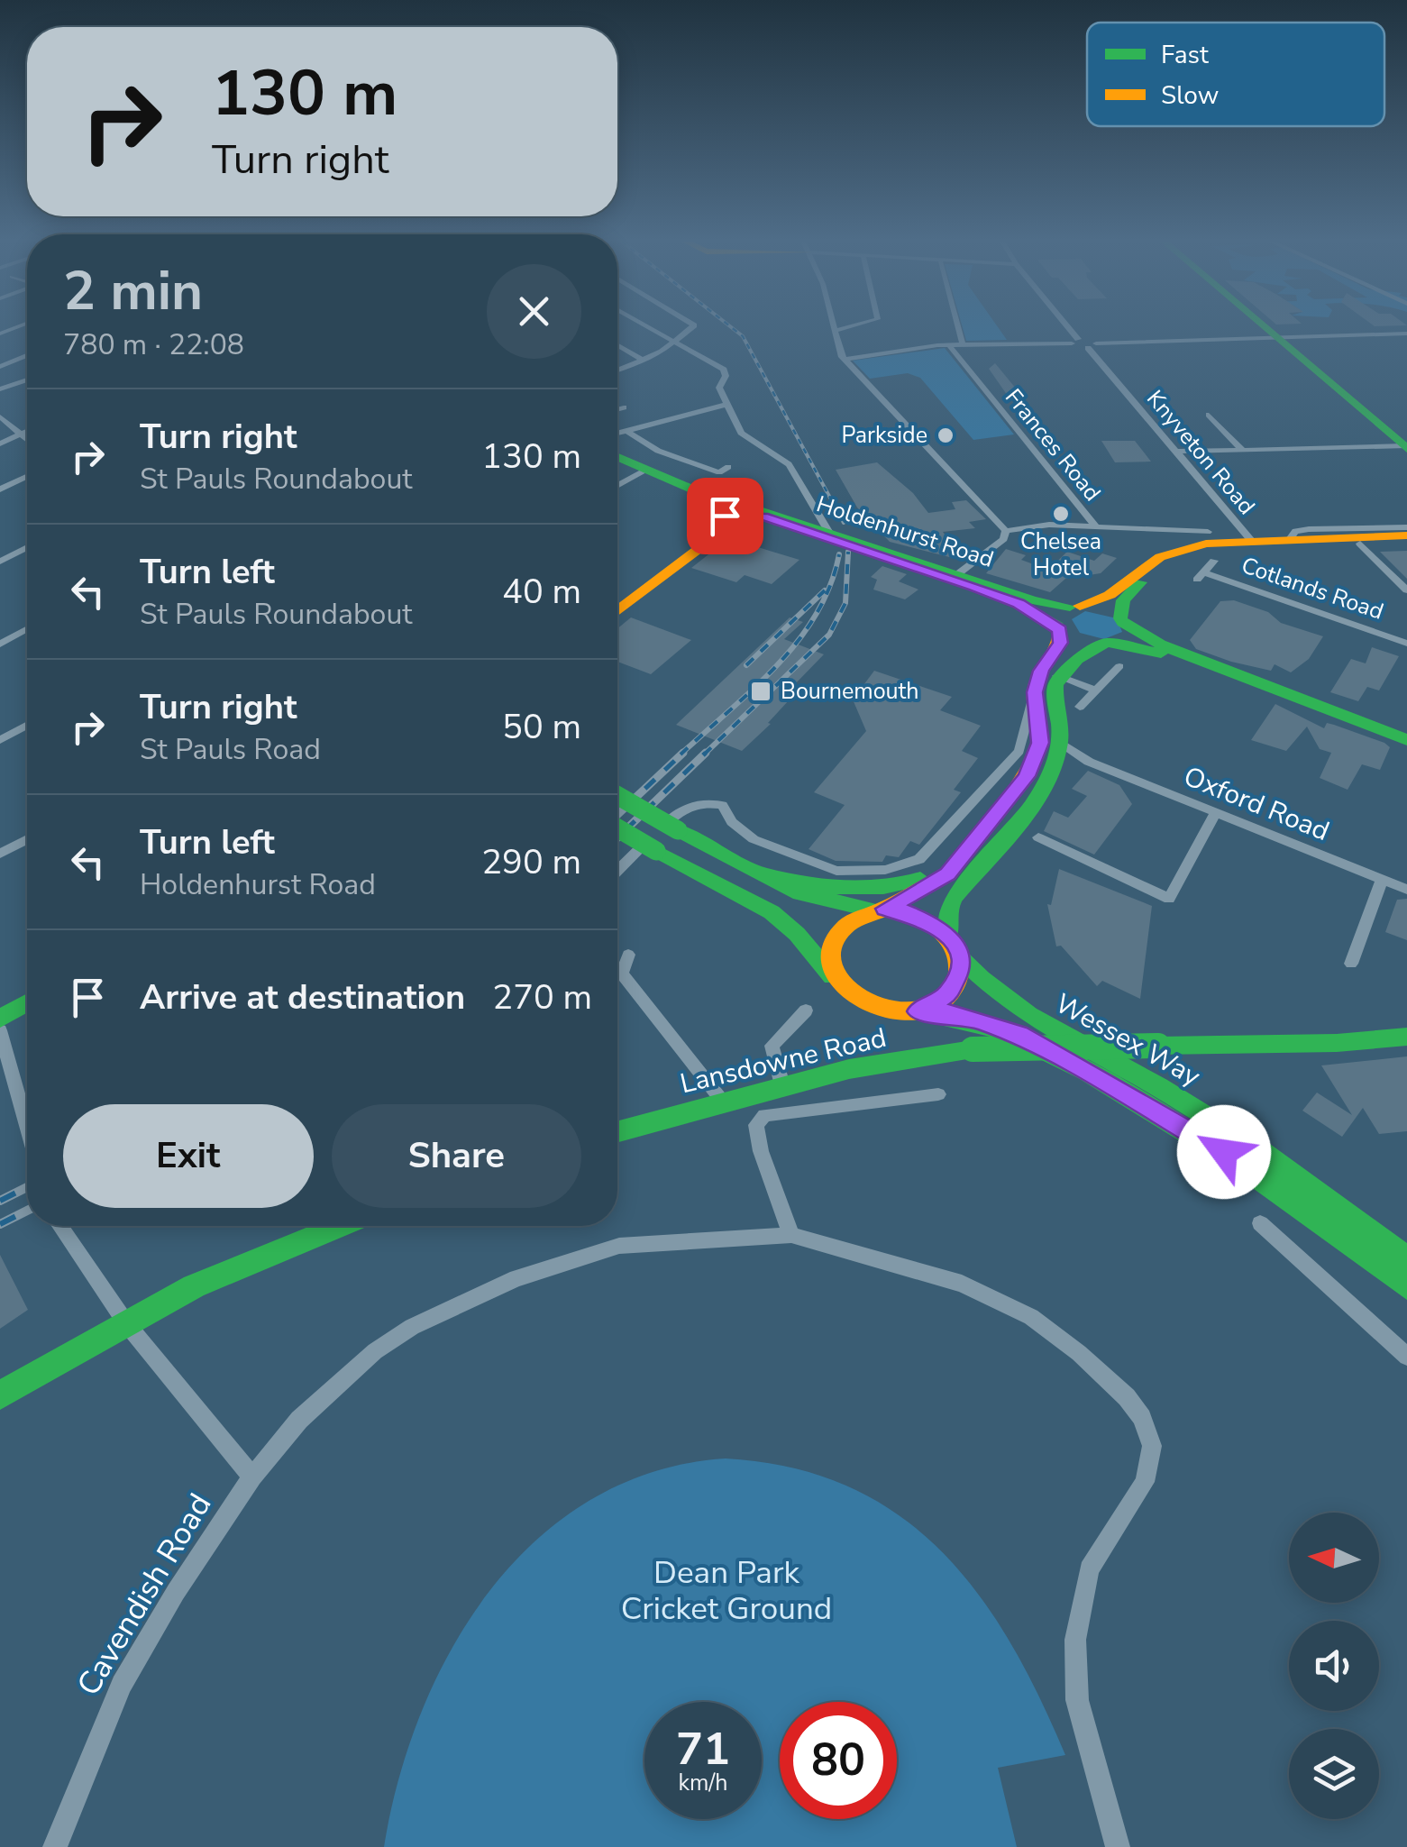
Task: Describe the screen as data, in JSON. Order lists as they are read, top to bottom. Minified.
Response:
{"streets":{"main road":["Holdenhurst Road","Wessex Way","Lansdowne Road"],"street":["Frances Road","Knyveton Road","Cotlands Road","Oxford Road","Cavendish Road"]},"parks":["Dean Park Cricket Ground"],"places":{"other":["Parkside","Chelsea Hotel"],"transit":["Bournemouth"]},"legend":["Fast","Slow"],"north":"left","page":{"turn":["130 m","Turn right"],"heading":["2 min","780 m · 22:08"],"list":[{"name":"Turn right","note":"St Pauls Roundabout","value":"130 m"},{"name":"Turn left","note":"St Pauls Roundabout","value":"40 m"},{"name":"Turn right","note":"St Pauls Road","value":"50 m"},{"name":"Turn left","note":"Holdenhurst Road","value":"290 m"},{"name":"Arrive at destination","value":"270 m"}],"buttons":["Exit","Share"],"speed":"71 km/h","limit":"80"}}
